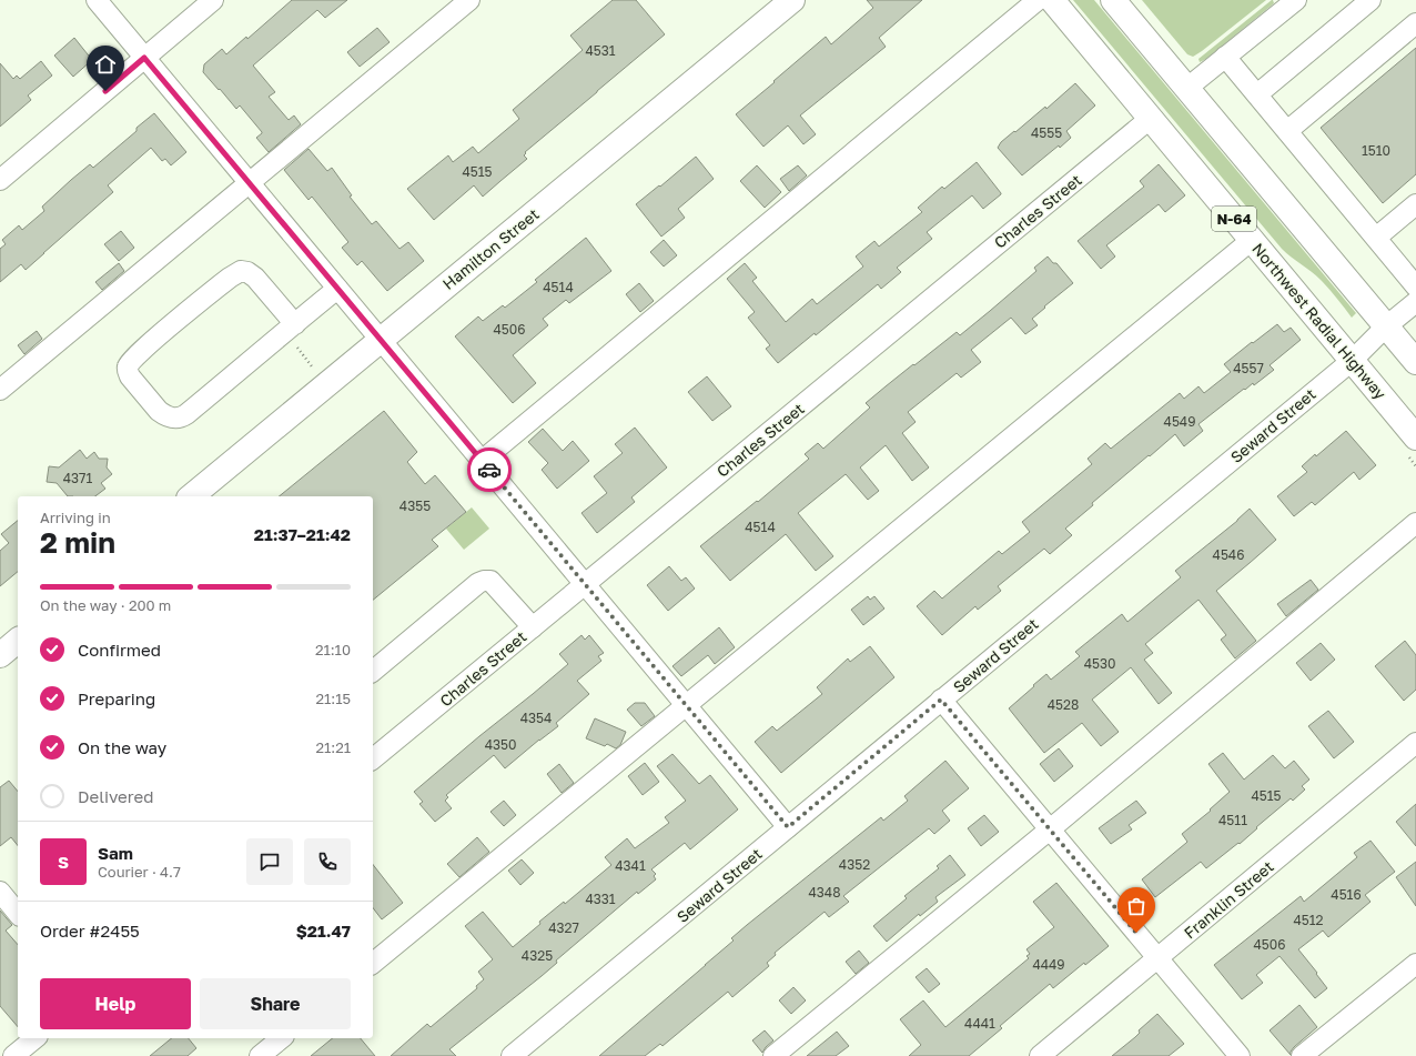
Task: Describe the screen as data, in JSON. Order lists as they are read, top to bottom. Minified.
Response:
{"streets":{"main road":["N-64","Hamilton Street","Northwest Radial Highway"],"street":["Charles Street","Seward Street","Franklin Street"]},"crossings":[["Charles Street","Northwest Radial Highway"],["N-64","Seward Street"],["Northwest Radial Highway","Seward Street"]],"house_numbers":["4531","4555","1510","4515","4514","4506","4557","4549","4371","4355","4514","4546","4530","4528","4354","4350","4515","4511","4352","4341","4348","4516","4331","4512","4327","4506","4325","4449","4441"],"page":{"heading":["2 min","Arriving in","21:37–21:42"],"panel":["Sam","Courier · 4.7","Order #2455","$21.47"],"bar":"On the way · 200 m","list":[["Confirmed","21:10"],["Preparing","21:15"],["On the way","21:21"],"Delivered"],"round":"S","buttons":["Help","Share"]}}
